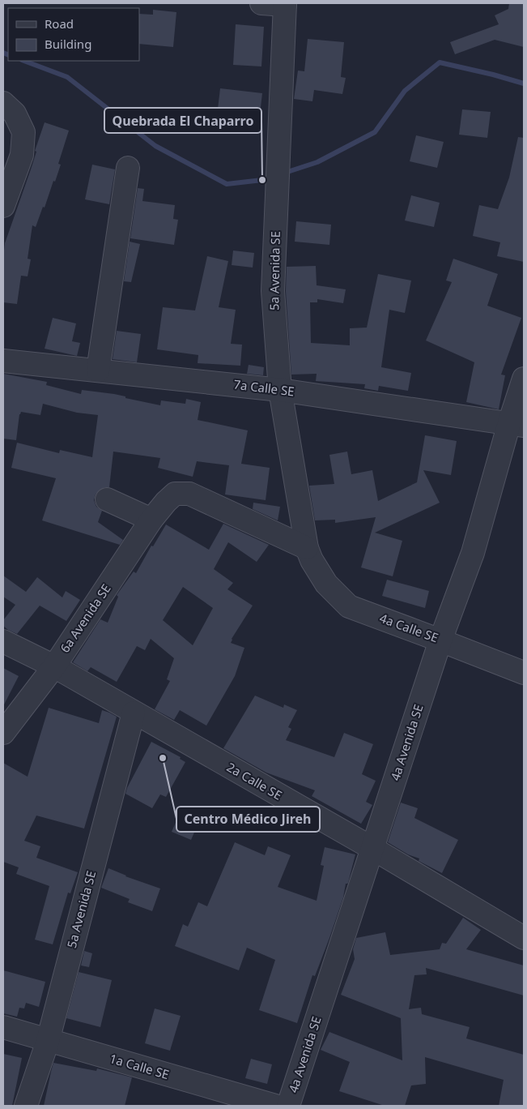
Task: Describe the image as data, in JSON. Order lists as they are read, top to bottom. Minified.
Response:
{"streets":{"street":["5a Avenida SE","7a Calle SE","6a Avenida SE","4a Calle SE","4a Avenida SE","2a Calle SE","1a Calle SE"]},"crossings":[["5a Avenida SE","7a Calle SE"],["5a Avenida SE","6a Avenida SE"],["5a Avenida SE","4a Calle SE"],["5a Avenida SE","2a Calle SE"],["5a Avenida SE","1a Calle SE"],["7a Calle SE","4a Avenida SE"],["6a Avenida SE","4a Calle SE"],["6a Avenida SE","2a Calle SE"],["4a Calle SE","4a Avenida SE"],["4a Avenida SE","2a Calle SE"]],"places":["Quebrada El Chaparro","Centro Médico Jireh"],"legend":["Road","Building"]}
